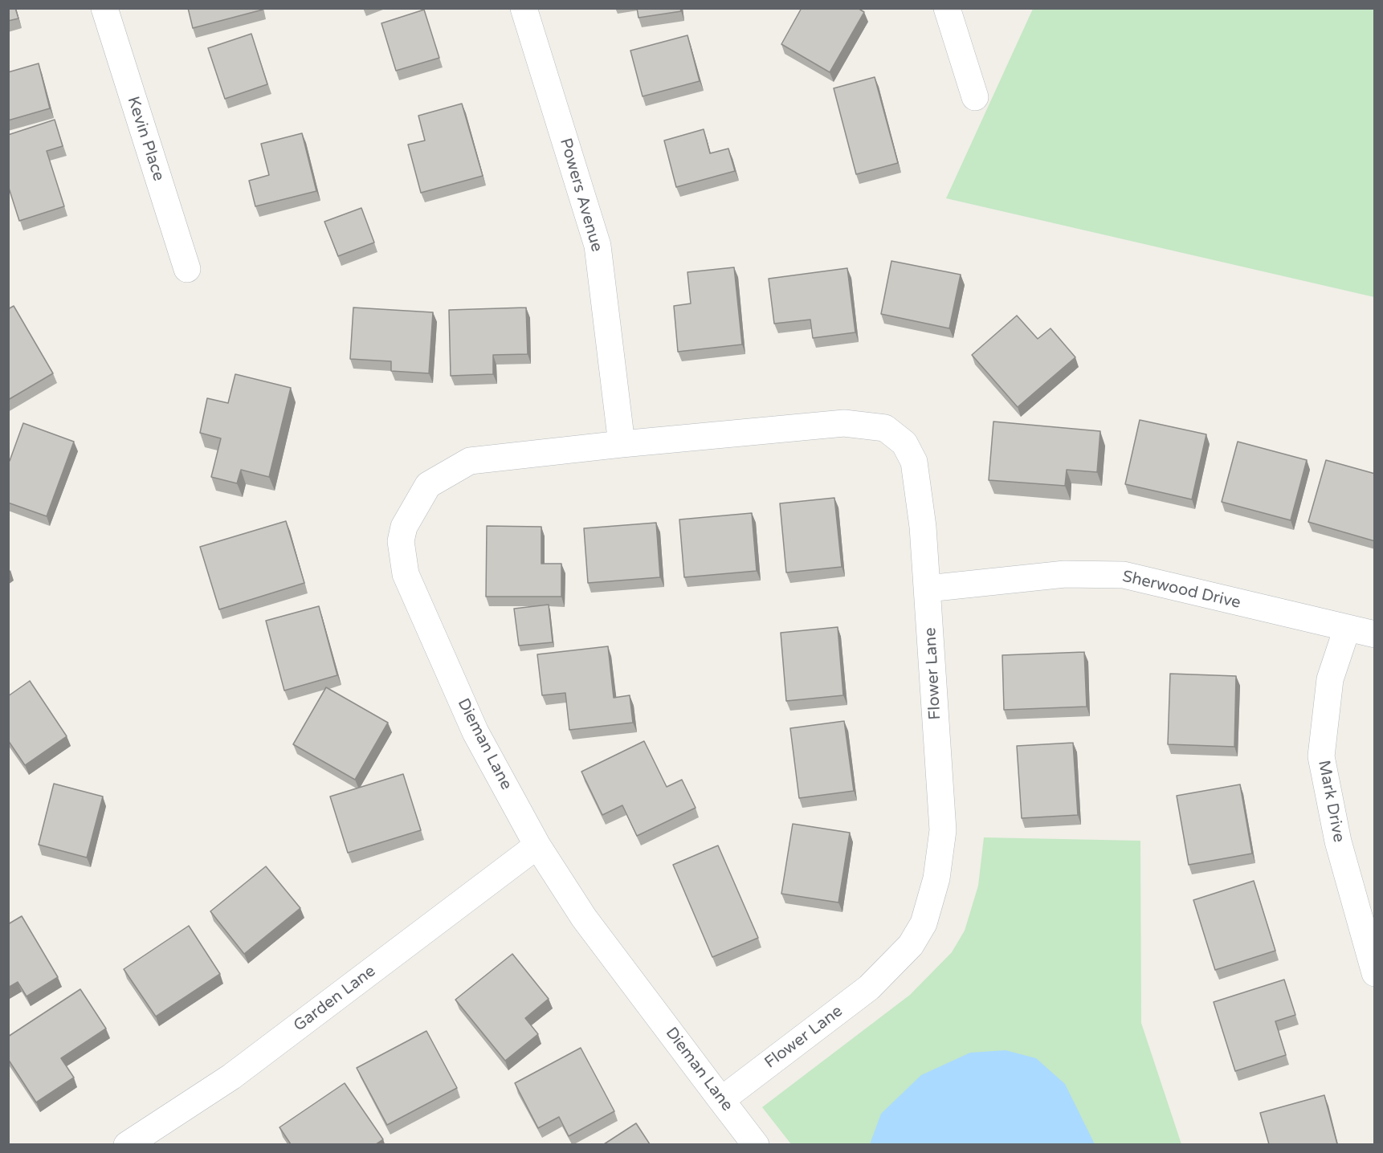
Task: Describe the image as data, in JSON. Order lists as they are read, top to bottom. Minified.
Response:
{"streets":{"street":["Kevin Place","Powers Avenue","Sherwood Drive","Flower Lane","Dieman Lane","Mark Drive","Garden Lane"]},"crossings":[["Powers Avenue","Flower Lane"],["Powers Avenue","Dieman Lane"],["Sherwood Drive","Flower Lane"],["Sherwood Drive","Mark Drive"],["Flower Lane","Dieman Lane"],["Dieman Lane","Garden Lane"]]}
